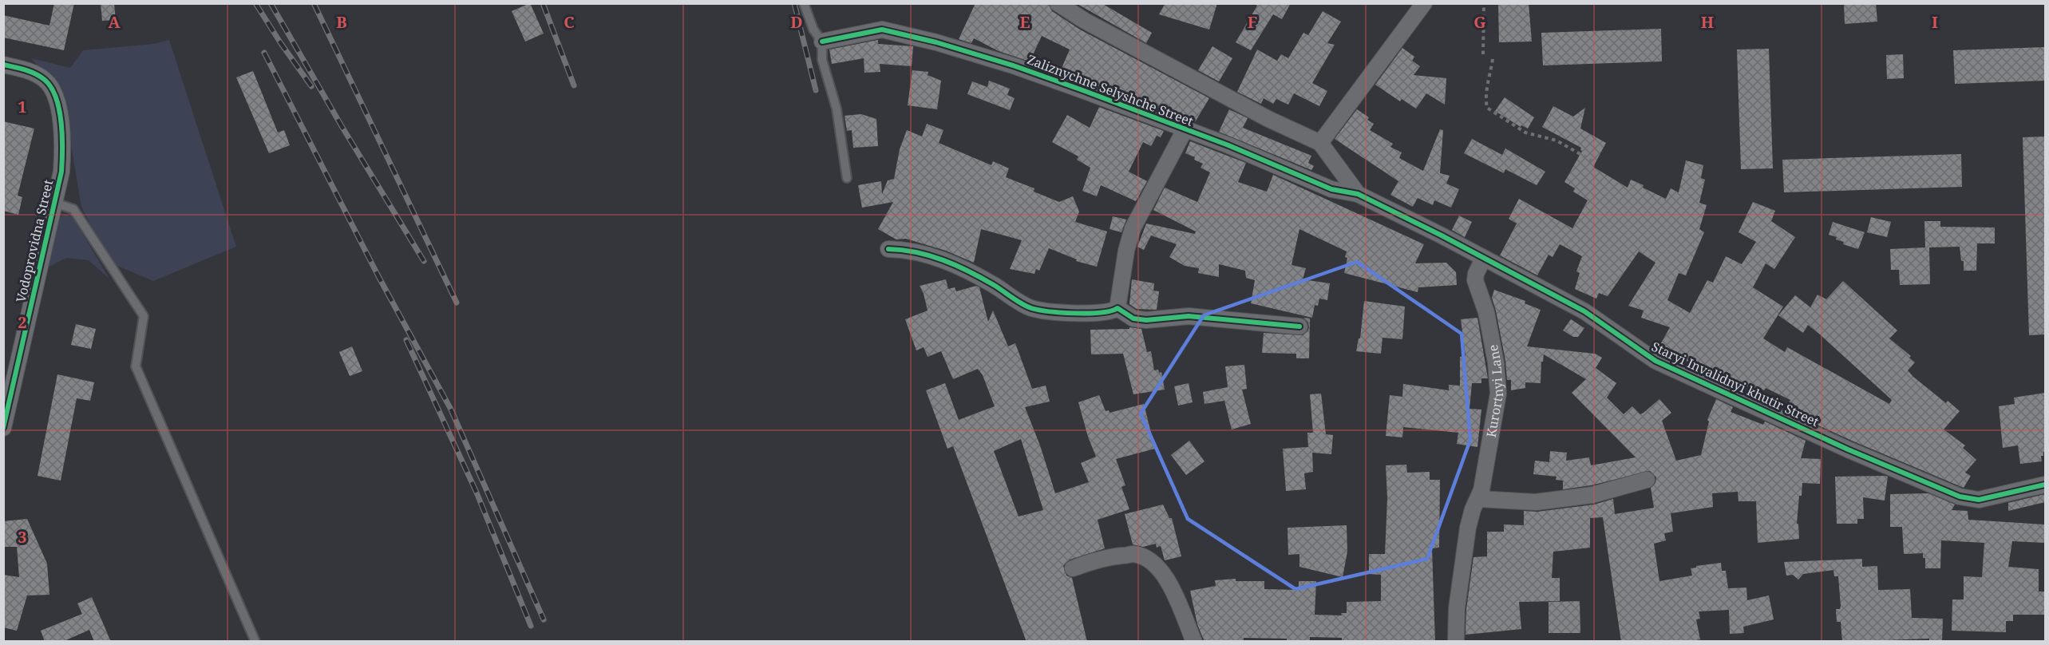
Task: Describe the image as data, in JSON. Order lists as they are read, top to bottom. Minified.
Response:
{"streets":{"street":["Zaliznychne Selyshche Street","Vodoprovidna Street","Staryi Invalidnyi khutir Street","Kurortnyi Lane"]},"crossings":[["Zaliznychne Selyshche Street","Staryi Invalidnyi khutir Street"],["Staryi Invalidnyi khutir Street","Kurortnyi Lane"]],"grid":{"columns":["A","B","C","D","E","F","G","H","I"],"rows":["1","2","3"]}}
